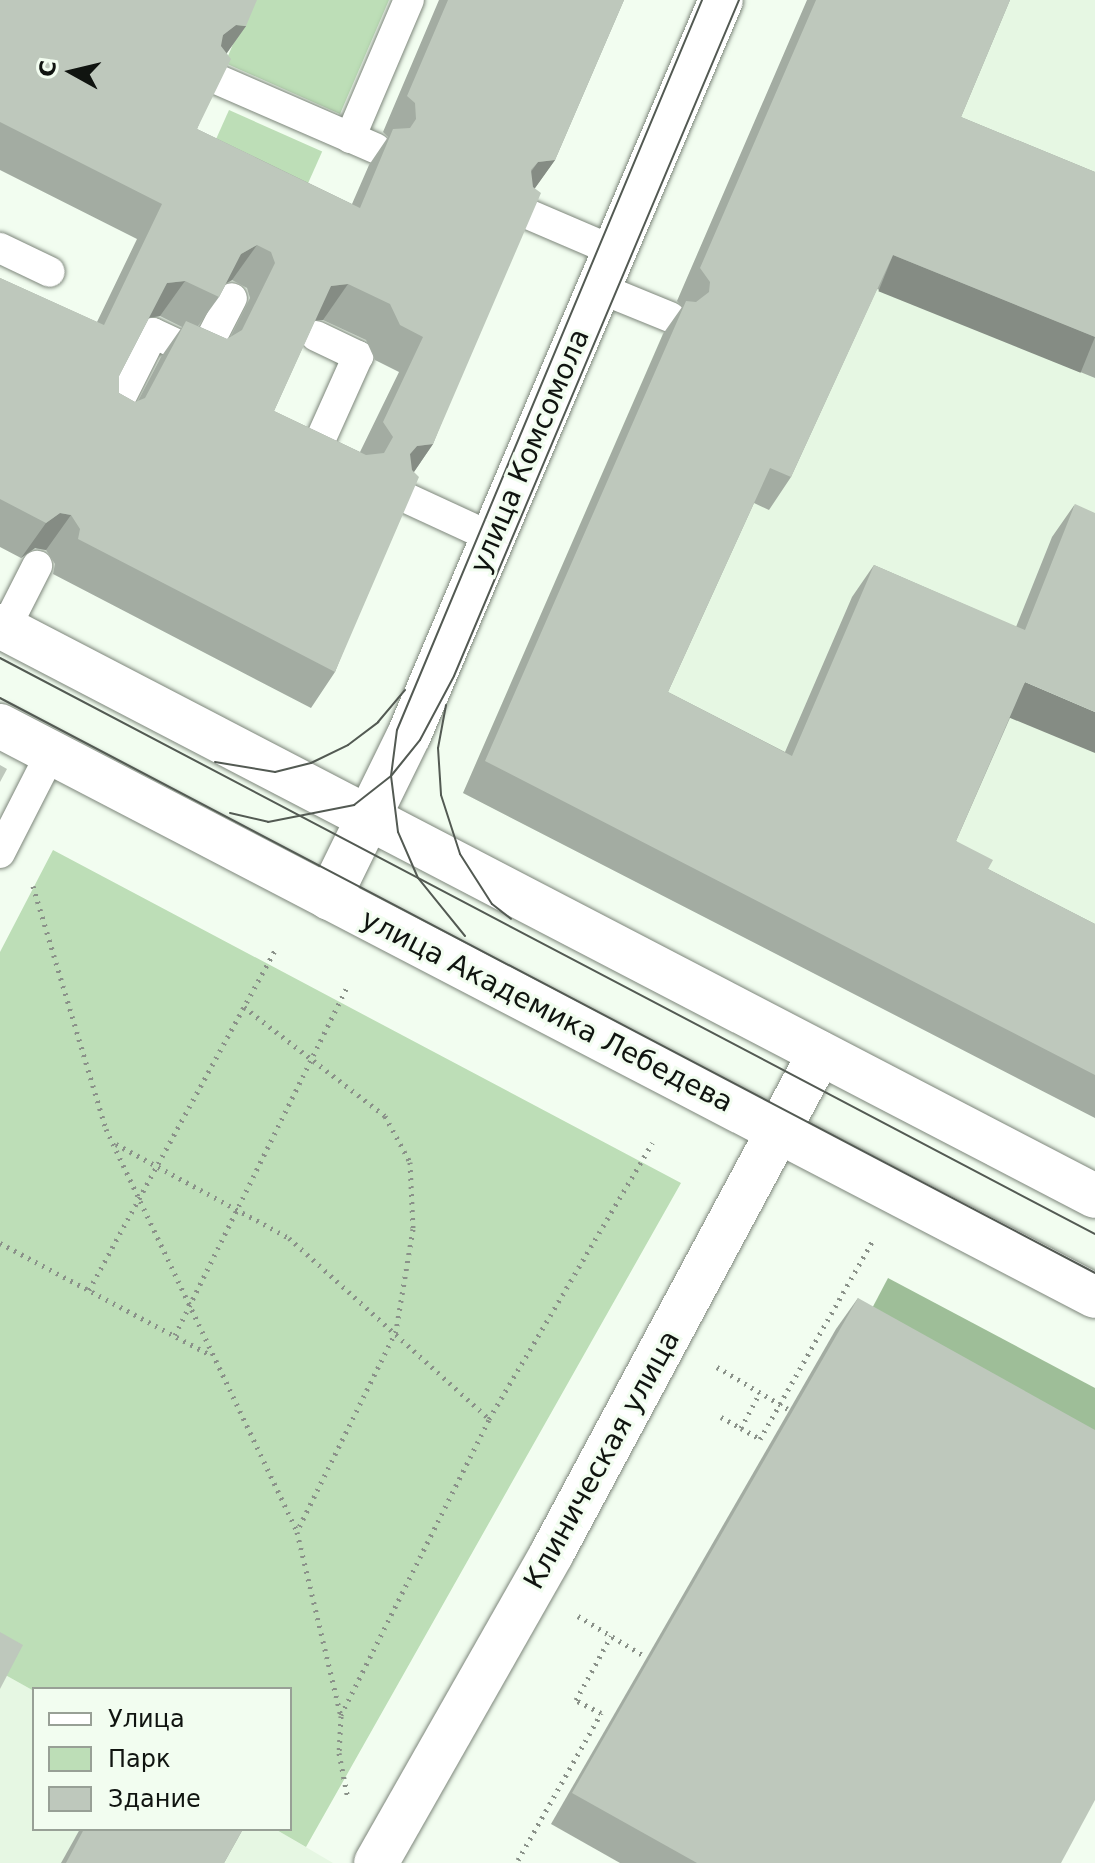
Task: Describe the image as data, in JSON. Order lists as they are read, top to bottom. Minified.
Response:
{"streets":{"main road":["улица Комсомола","улица Академика Лебедева","Клиническая улица"]},"crossings":[["улица Комсомола","улица Академика Лебедева"],["улица Академика Лебедева","Клиническая улица"]],"legend":["Улица","Парк","Здание"],"north":"left"}
